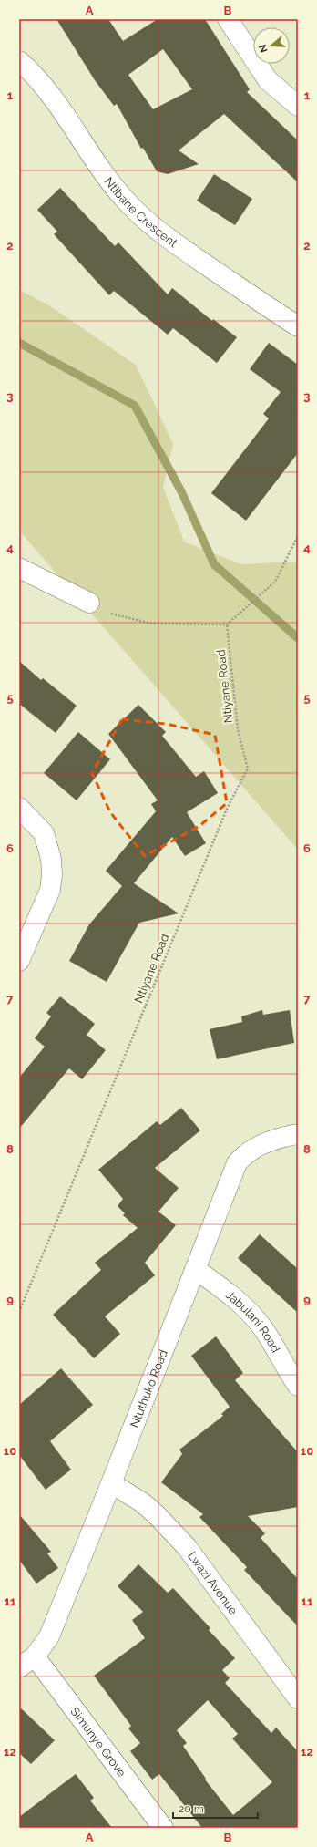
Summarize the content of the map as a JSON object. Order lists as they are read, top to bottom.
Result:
{
  "streets": {
    "street": [
      "Ntibane Crescent",
      "Jabulani Road",
      "Ntuthuko Road",
      "Lwazi Avenue",
      "Simunye Grove"
    ],
    "path": ["Ntiyane Road"]
  },
  "crossings": [
    ["Jabulani Road", "Ntuthuko Road"],
    ["Ntuthuko Road", "Lwazi Avenue"],
    ["Ntuthuko Road", "Simunye Grove"]
  ],
  "scale_bar": "20 m",
  "north": "left",
  "grid": {
    "columns": ["A", "B"],
    "rows": [
      "1",
      "2",
      "3",
      "4",
      "5",
      "6",
      "7",
      "8",
      "9",
      "10",
      "11",
      "12"
    ]
  }
}
